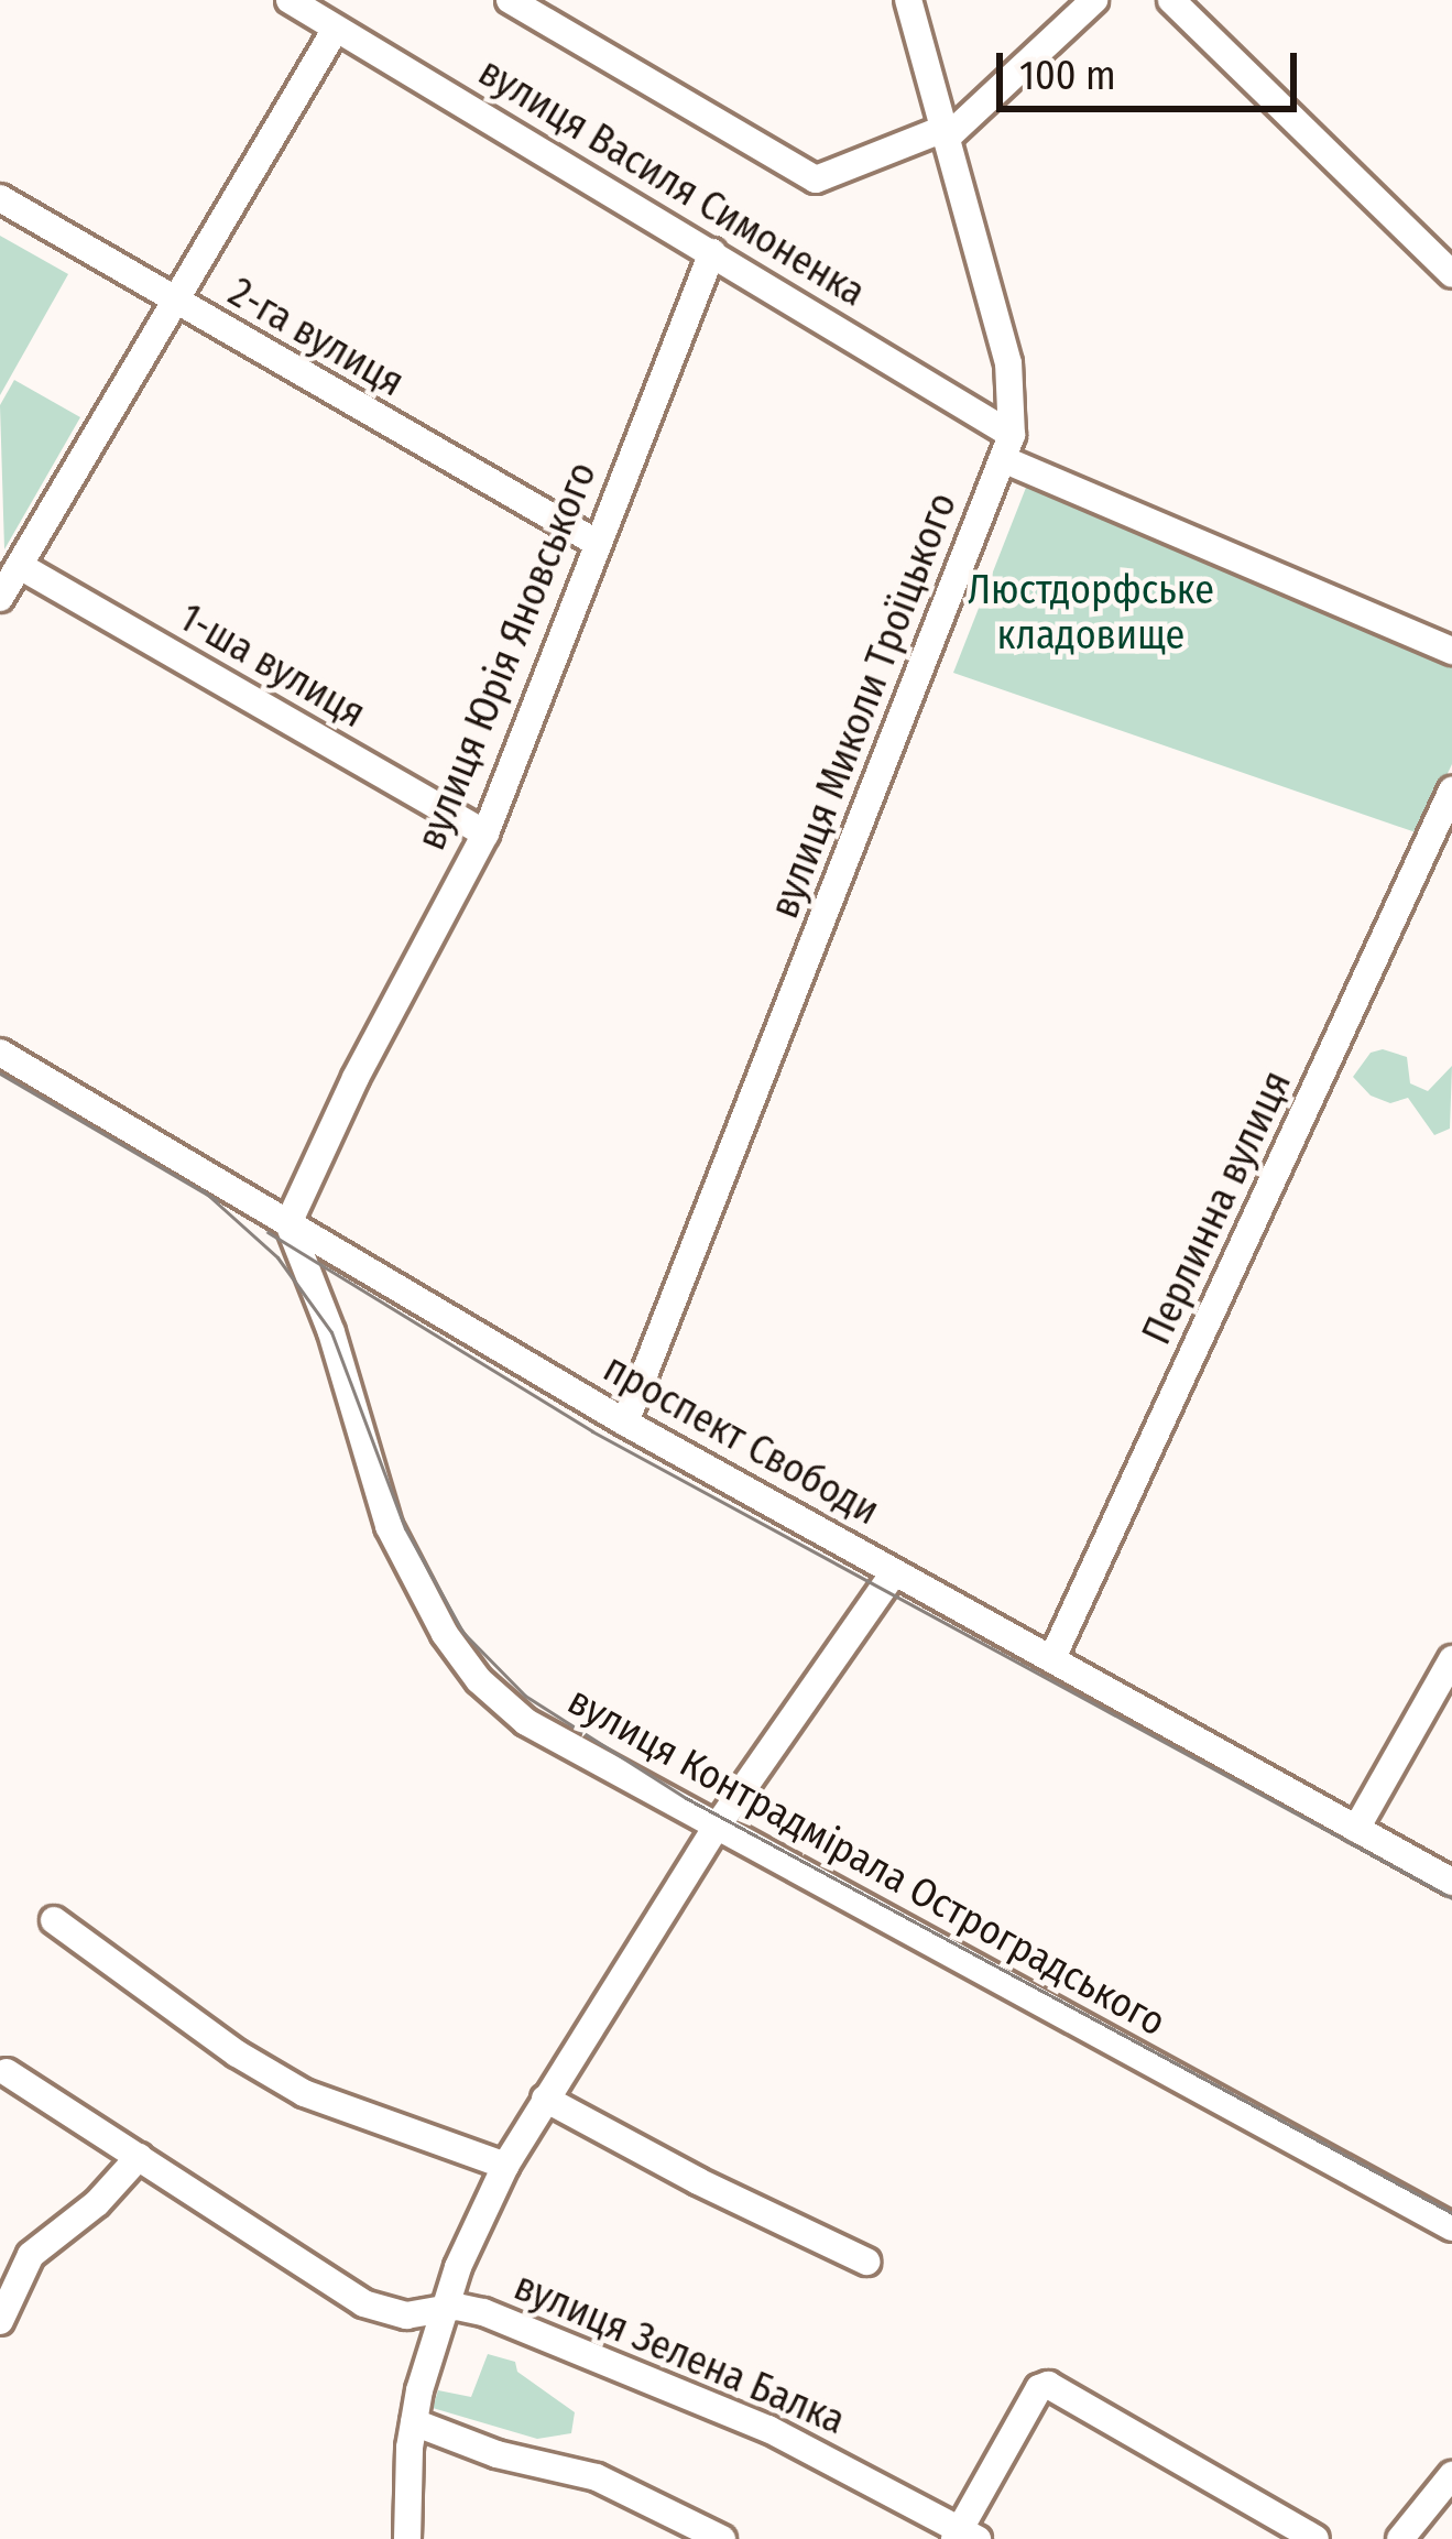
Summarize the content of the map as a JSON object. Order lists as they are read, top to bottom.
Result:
{
  "streets": {
    "street": [
      "вулиця Василя Симоненка",
      "2-га вулиця",
      "вулиця Юрія Яновського",
      "1-ша вулиця",
      "вулиця Миколи Троїцького",
      "Перлинна вулиця",
      "проспект Свободи",
      "вулиця Контрадмірала Остроградського",
      "вулиця Зелена Балка"
    ]
  },
  "crossings": [
    ["вулиця Василя Симоненка", "вулиця Юрія Яновського"],
    ["вулиця Василя Симоненка", "вулиця Миколи Троїцького"],
    ["2-га вулиця", "вулиця Юрія Яновського"],
    ["вулиця Юрія Яновського", "1-ша вулиця"],
    ["вулиця Юрія Яновського", "проспект Свободи"],
    ["вулиця Юрія Яновського", "вулиця Контрадмірала Остроградського"],
    ["вулиця Миколи Троїцького", "проспект Свободи"],
    ["Перлинна вулиця", "проспект Свободи"],
    ["проспект Свободи", "вулиця Контрадмірала Остроградського"]
  ],
  "parks": ["Люстдорфське кладовище"],
  "scale_bar": "100 m"
}
